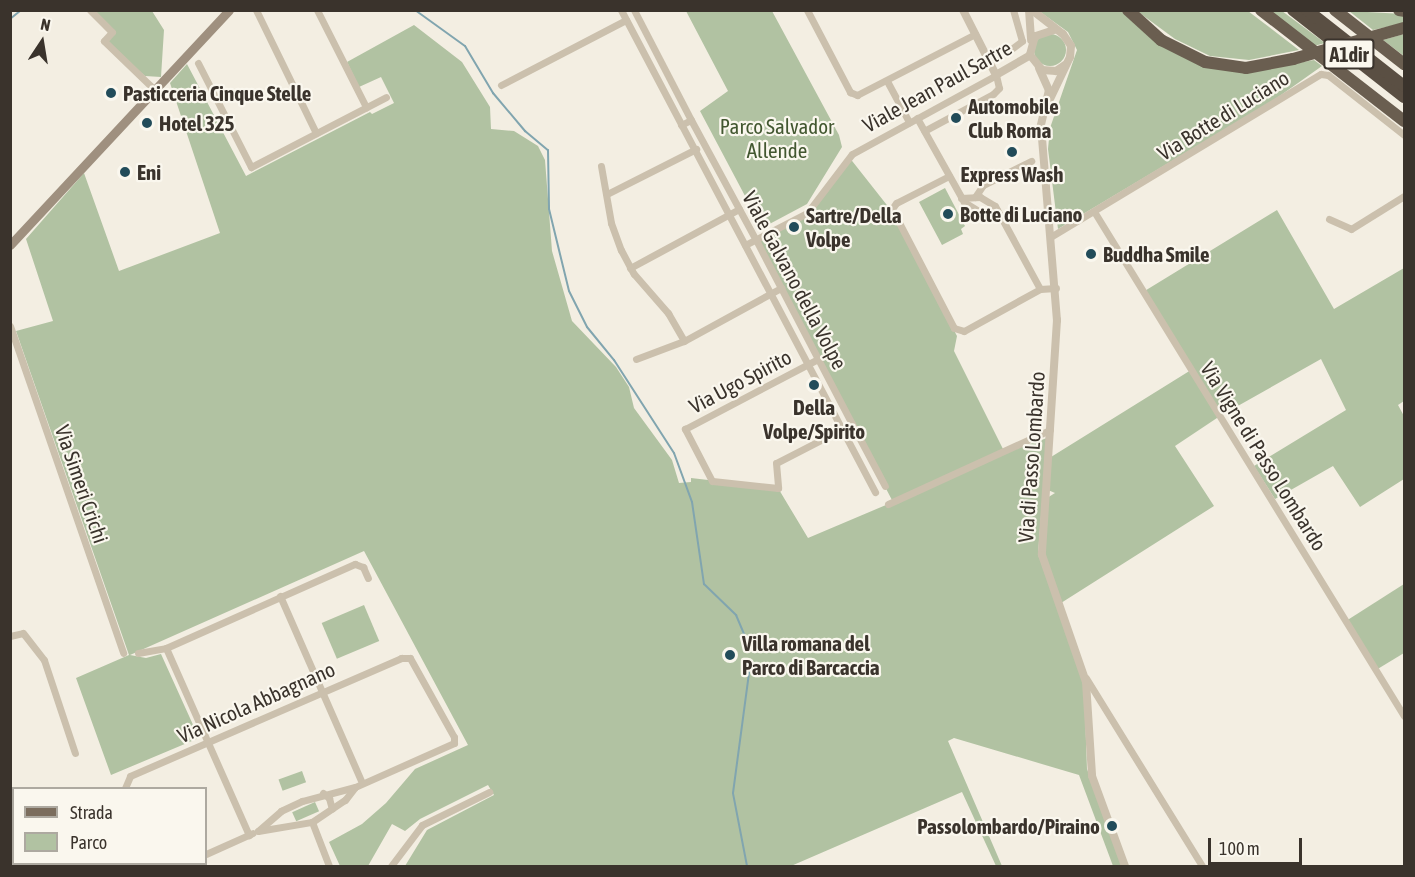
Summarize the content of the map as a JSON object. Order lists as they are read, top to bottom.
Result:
{
  "streets": {
    "highway": ["A1dir"],
    "street": [
      "Viale Jean Paul Sartre",
      "Via Botte di Luciano",
      "Viale Galvano della Volpe",
      "Via Ugo Spirito",
      "Via Vigne di Passo Lombardo",
      "Via di Passo Lombardo",
      "Via Simeri Crichi",
      "Via Nicola Abbagnano"
    ]
  },
  "crossings": [
    ["Viale Jean Paul Sartre", "Viale Galvano della Volpe"],
    ["Viale Jean Paul Sartre", "Via di Passo Lombardo"],
    ["Via Botte di Luciano", "Via Vigne di Passo Lombardo"],
    ["Via Botte di Luciano", "Via di Passo Lombardo"],
    ["Viale Galvano della Volpe", "Via Ugo Spirito"]
  ],
  "parks": ["Parco Salvador Allende"],
  "places": [
    "Pasticceria Cinque Stelle",
    "Automobile Club Roma",
    "Hotel 325",
    "Express Wash",
    "Eni",
    "Botte di Luciano",
    "Sartre/Della Volpe",
    "Buddha Smile",
    "Della Volpe/Spirito",
    "Villa romana del Parco di Barcaccia",
    "Passolombardo/Piraino"
  ],
  "legend": ["Strada", "Parco"],
  "scale_bar": "100 m",
  "north": "top"
}
